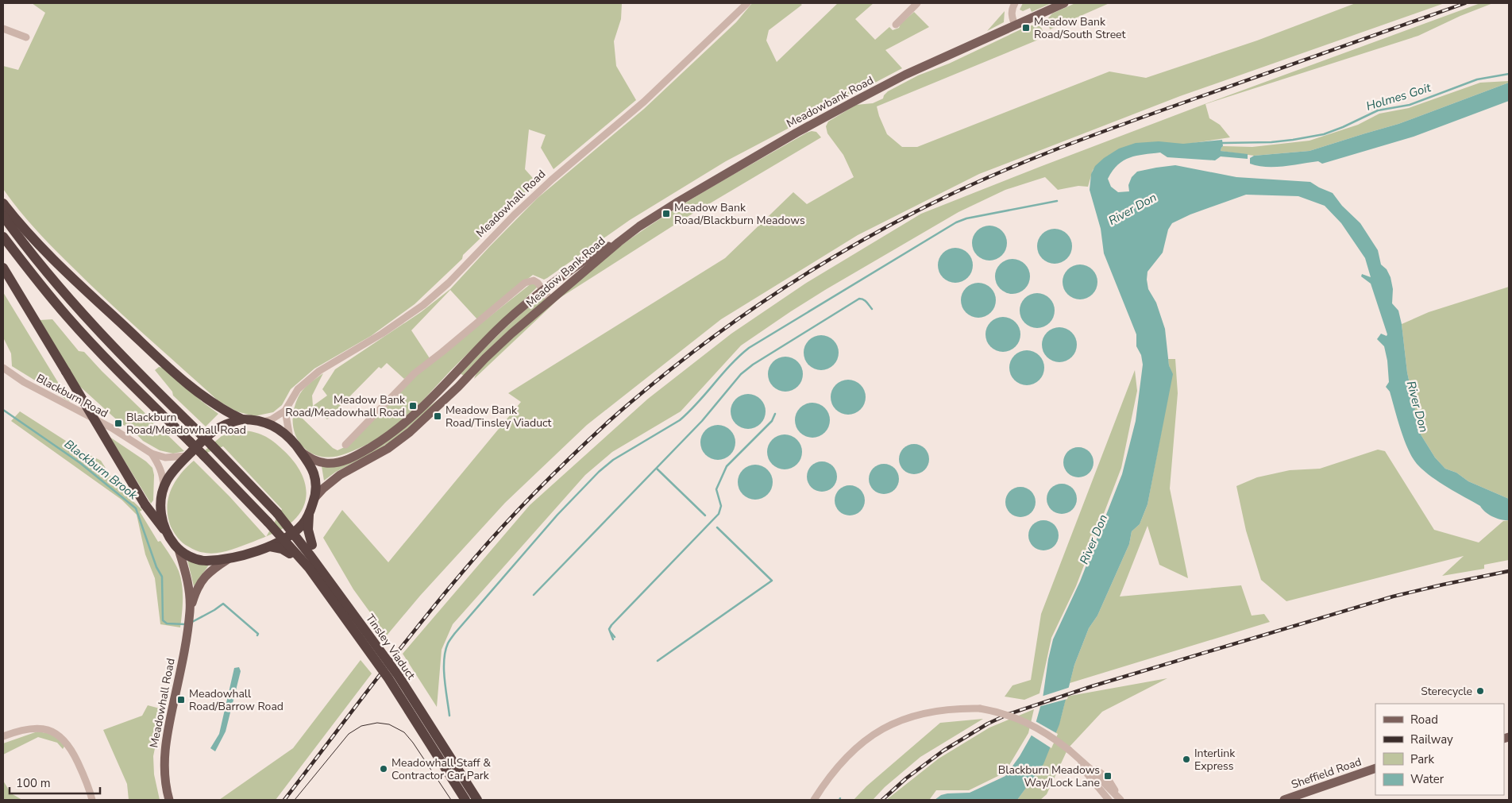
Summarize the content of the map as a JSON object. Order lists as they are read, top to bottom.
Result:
{
  "streets": {
    "highway": ["Tinsley Viaduct"],
    "main road": [
      "Meadowbank Road",
      "Meadowhall Road",
      "Meadow Bank Road",
      "Sheffield Road"
    ],
    "street": ["Blackburn Road"]
  },
  "crossings": [
    ["Meadowbank Road", "Meadow Bank Road"]
  ],
  "water": ["Holmes Goit", "River Don", "Blackburn Brook"],
  "places": {
    "transit": [
      "Meadow Bank Road/South Street",
      "Meadow Bank Road/Blackburn Meadows",
      "Meadow Bank Road/Meadowhall Road",
      "Meadow Bank Road/Tinsley Viaduct",
      "Blackburn Road/Meadowhall Road",
      "Meadowhall Road/Barrow Road",
      "Blackburn Meadows Way/Lock Lane"
    ],
    "other": ["Sterecycle", "Interlink Express", "Meadowhall Staff & Contractor Car Park"]
  },
  "legend": [
    "Road",
    "Railway",
    "Park",
    "Water"
  ],
  "scale_bar": "100 m"
}
